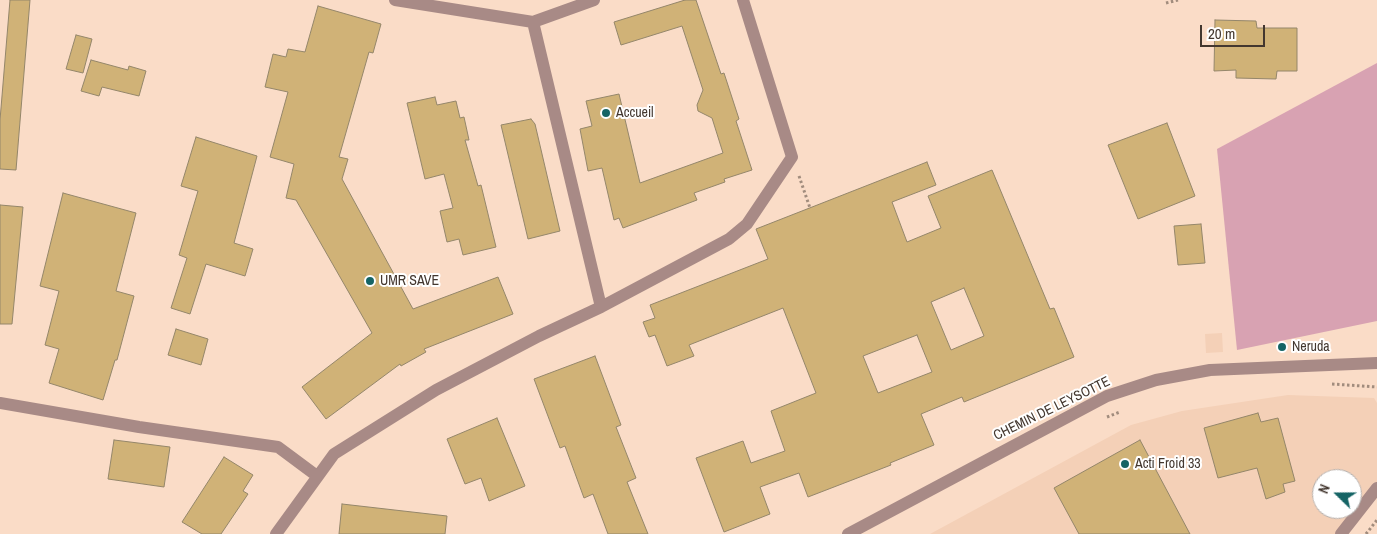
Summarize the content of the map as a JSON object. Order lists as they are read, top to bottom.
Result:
{
  "streets": {
    "street": ["CHEMIN DE LEYSOTTE"]
  },
  "places": [
    "Accueil",
    "UMR SAVE",
    "Neruda",
    "Acti Froid 33"
  ],
  "scale_bar": "20 m",
  "north": "left"
}
